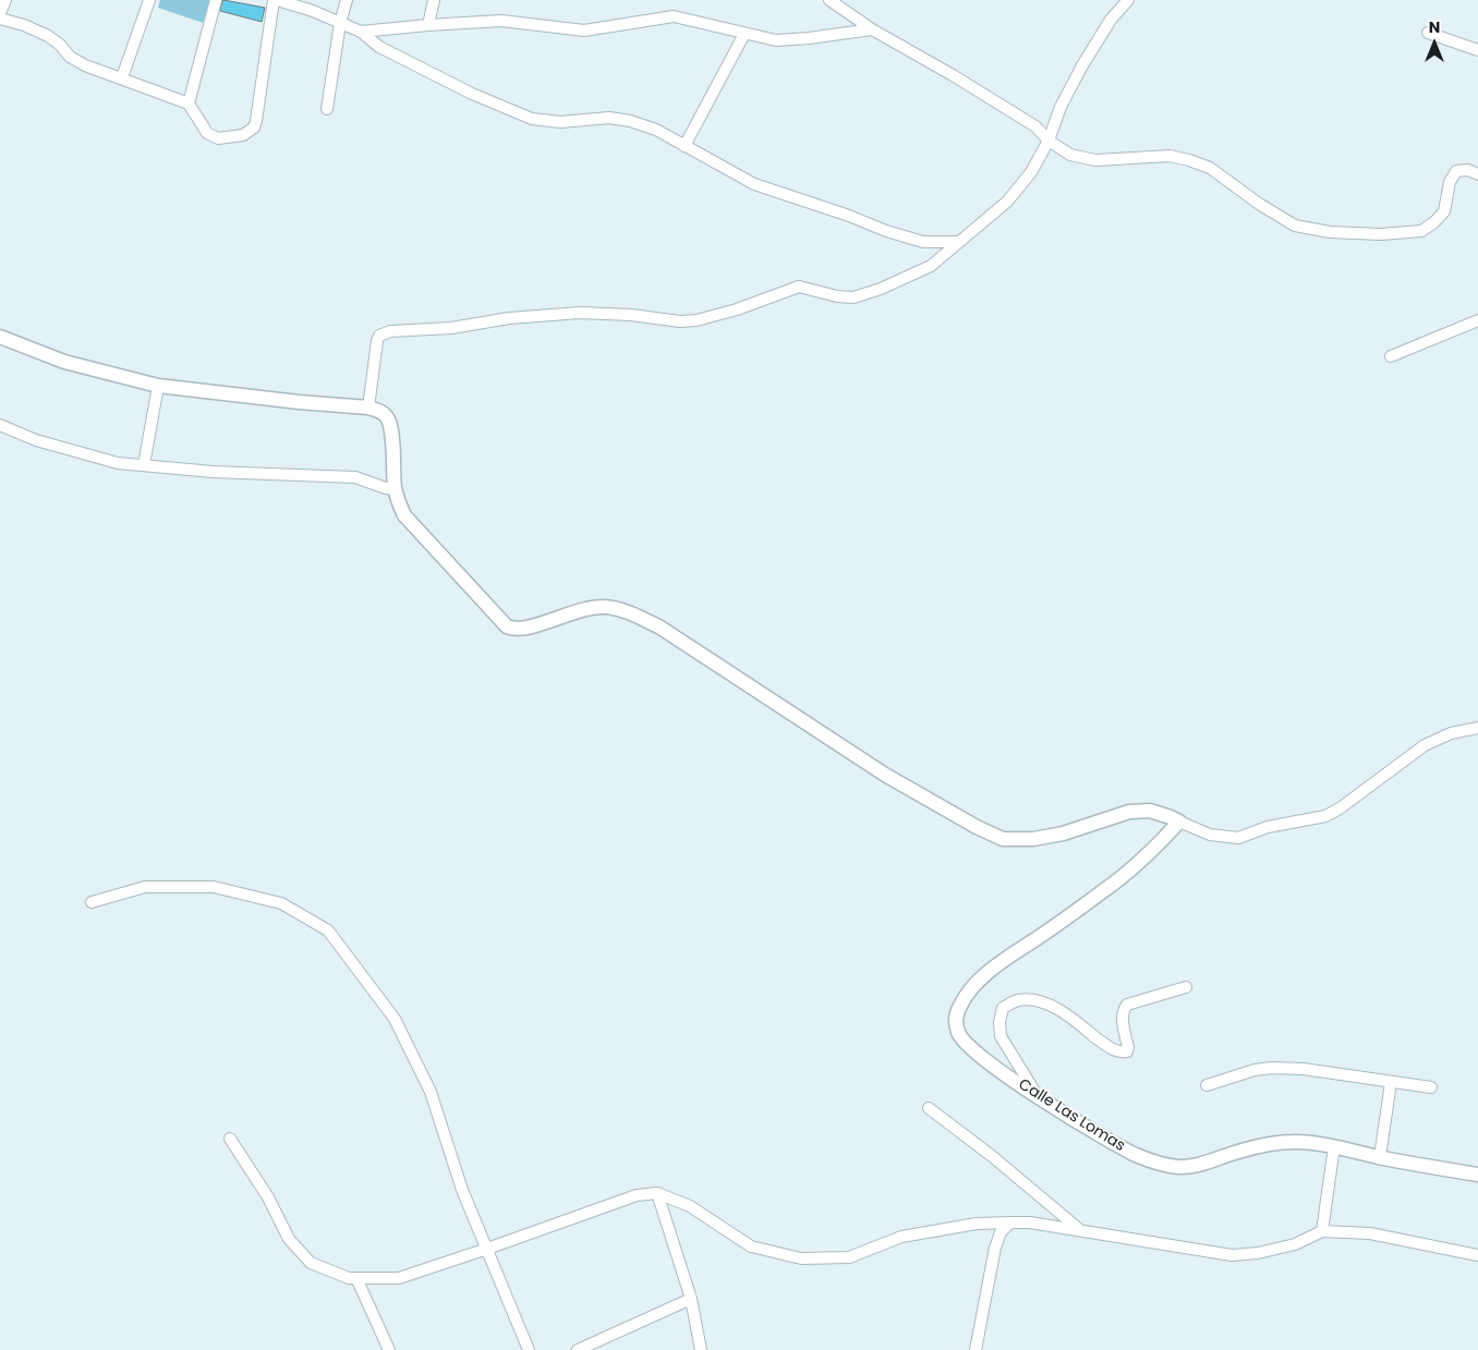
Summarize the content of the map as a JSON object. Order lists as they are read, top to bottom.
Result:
{
  "streets": {
    "street": ["Calle Las Lomas"]
  },
  "north": "top"
}
